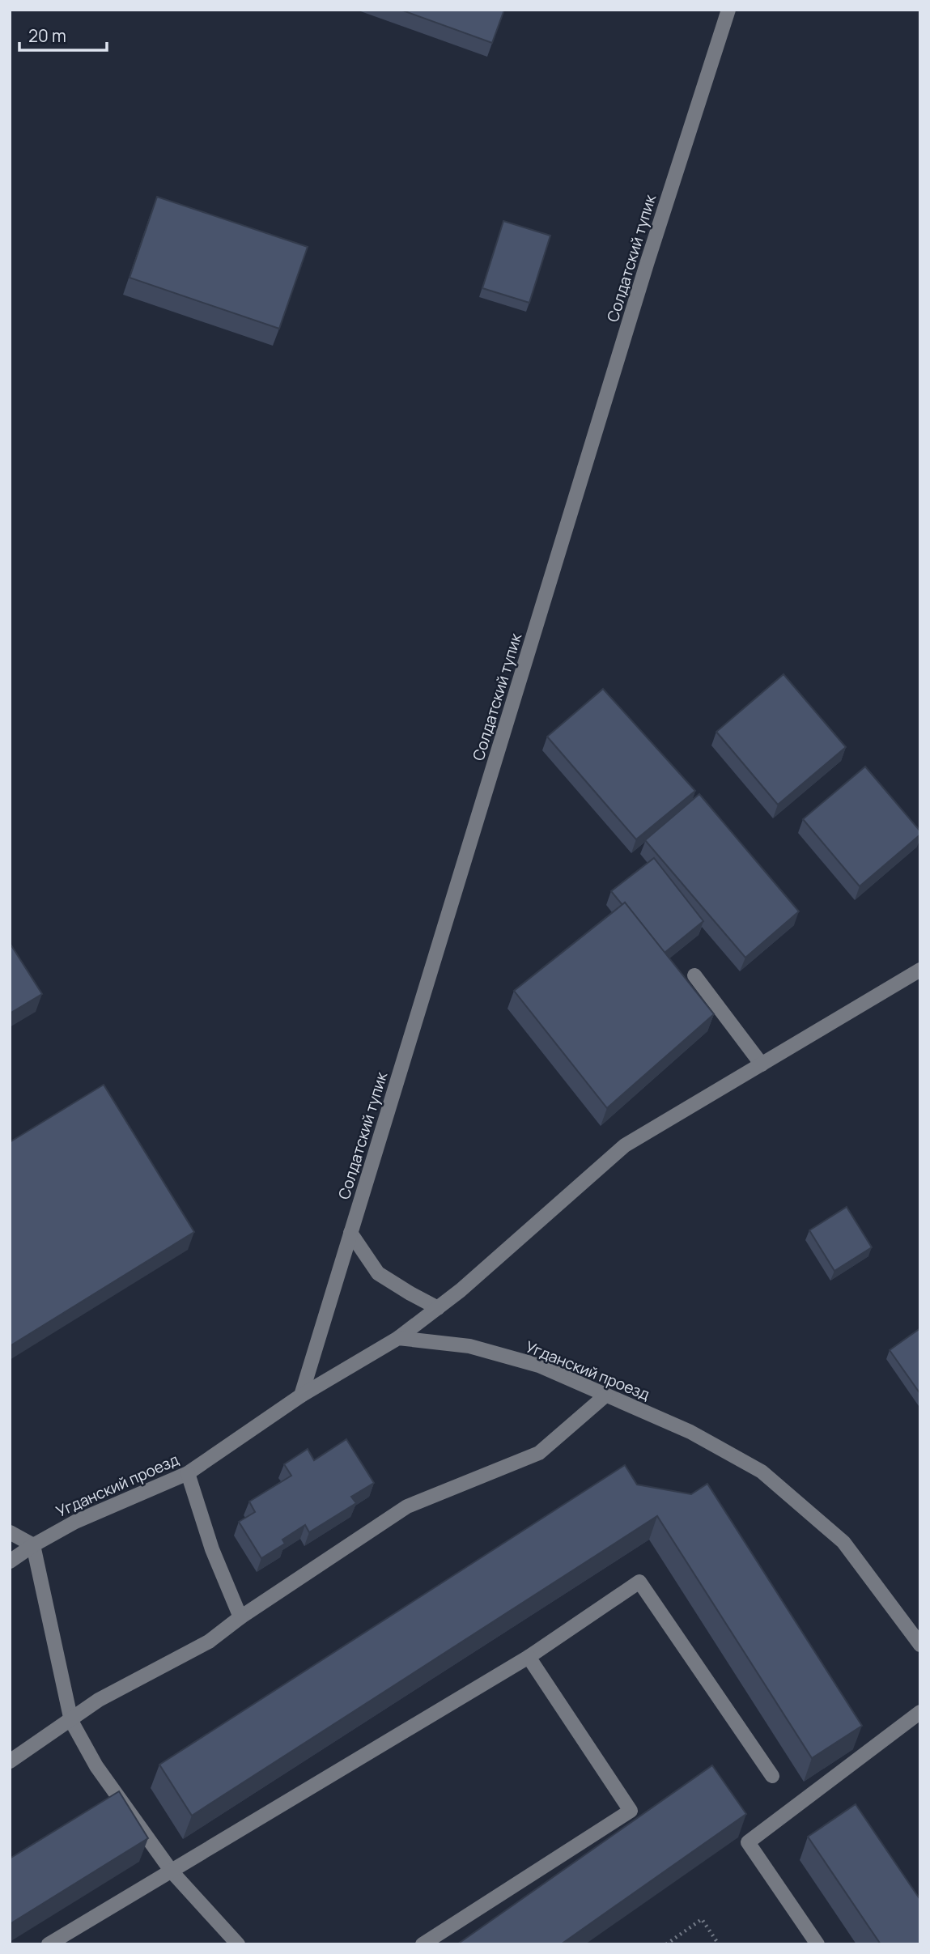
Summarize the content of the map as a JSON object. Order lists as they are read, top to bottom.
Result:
{
  "streets": {
    "street": ["Солдатский тупик", "Угданский проезд"]
  },
  "crossings": [
    ["Солдатский тупик", "Угданский проезд"]
  ],
  "scale_bar": "20 m"
}
